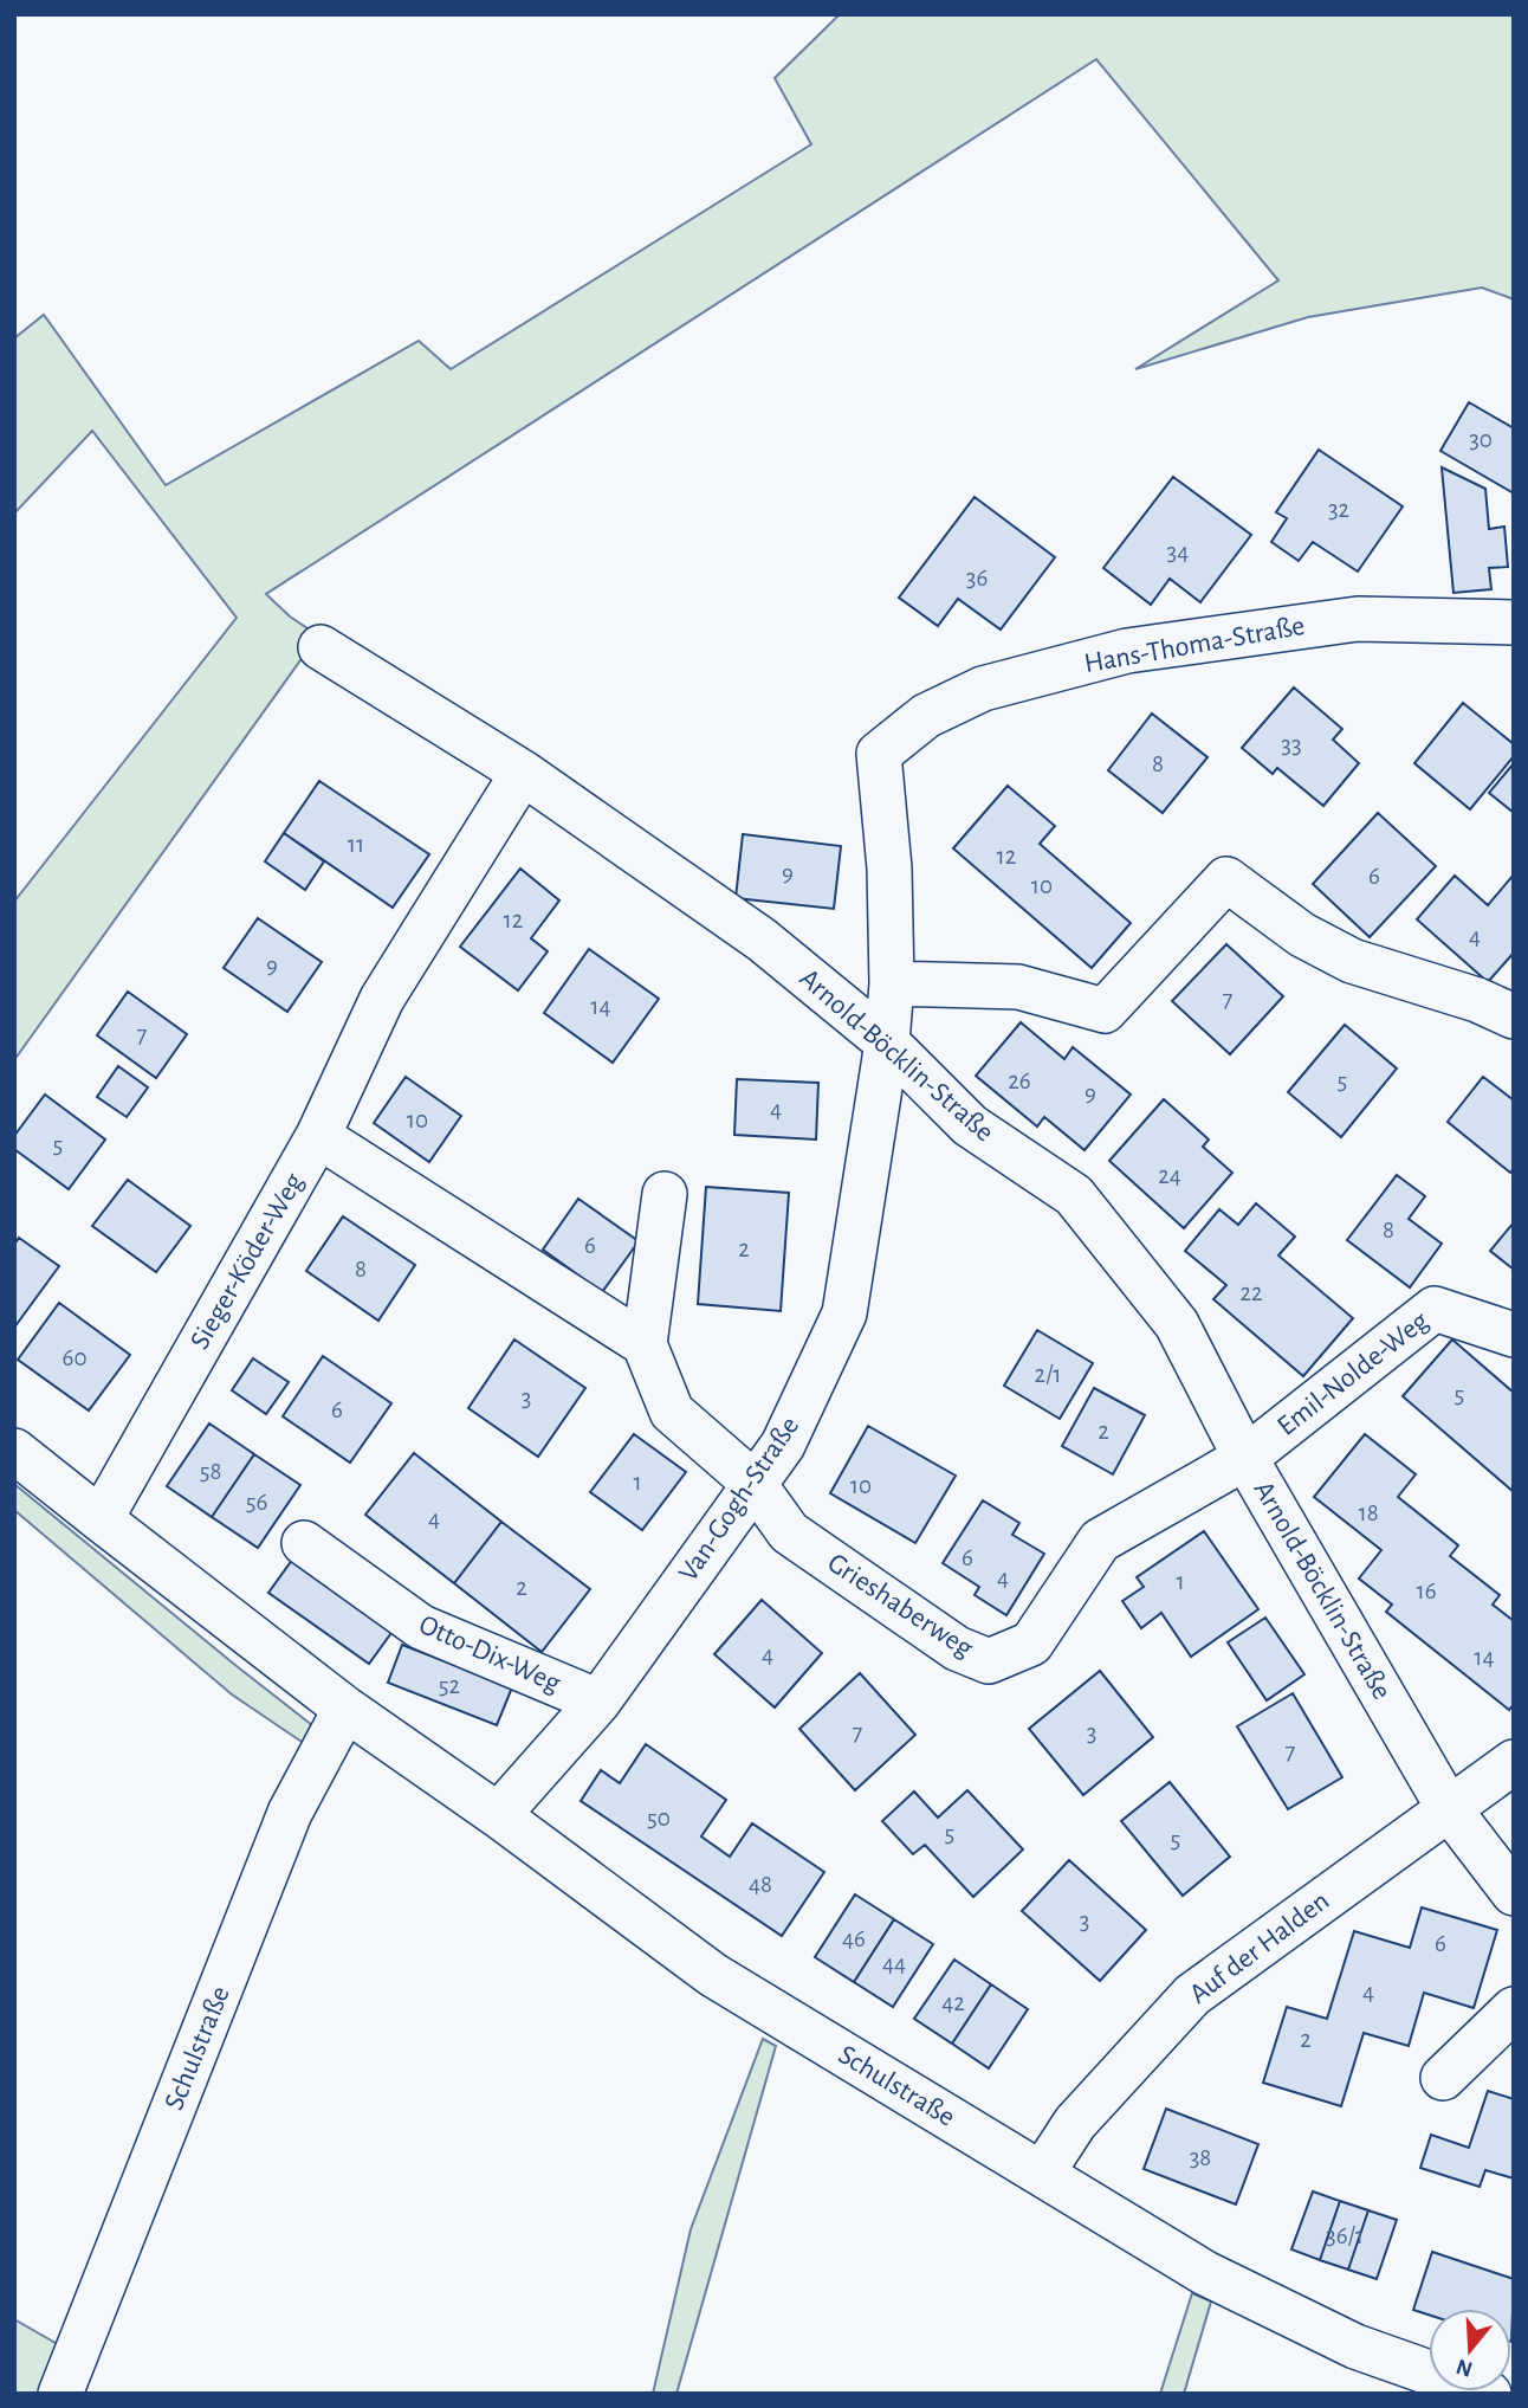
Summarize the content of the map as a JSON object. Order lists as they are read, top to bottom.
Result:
{
  "streets": {
    "street": [
      "Hans-Thoma-Straße",
      "Arnold-Böcklin-Straße",
      "Sieger-Köder-Weg",
      "Emil-Nolde-Weg",
      "Van-Gogh-Straße",
      "Grieshaberweg",
      "Otto-Dix-Weg",
      "Auf der Halden",
      "Schulstraße"
    ]
  },
  "crossings": [
    ["Hans-Thoma-Straße", "Van-Gogh-Straße"],
    ["Arnold-Böcklin-Straße", "Sieger-Köder-Weg"],
    ["Arnold-Böcklin-Straße", "Emil-Nolde-Weg"],
    ["Arnold-Böcklin-Straße", "Van-Gogh-Straße"],
    ["Arnold-Böcklin-Straße", "Grieshaberweg"],
    ["Arnold-Böcklin-Straße", "Auf der Halden"],
    ["Sieger-Köder-Weg", "Schulstraße"],
    ["Emil-Nolde-Weg", "Grieshaberweg"],
    ["Van-Gogh-Straße", "Grieshaberweg"],
    ["Van-Gogh-Straße", "Otto-Dix-Weg"],
    ["Van-Gogh-Straße", "Schulstraße"],
    ["Auf der Halden", "Schulstraße"]
  ],
  "house_numbers": [
    "30",
    "32",
    "34",
    "36",
    "33",
    "8",
    "11",
    "12",
    "9",
    "6",
    "10",
    "12",
    "4",
    "9",
    "7",
    "14",
    "7",
    "26",
    "5",
    "9",
    "4",
    "10",
    "5",
    "24",
    "8",
    "6",
    "2",
    "8",
    "22",
    "60",
    "2/1",
    "5",
    "3",
    "6",
    "2",
    "58",
    "1",
    "10",
    "56",
    "18",
    "4",
    "6",
    "4",
    "1",
    "2",
    "16",
    "4",
    "14",
    "52",
    "7",
    "3",
    "7",
    "50",
    "5",
    "5",
    "48",
    "3",
    "46",
    "6",
    "44",
    "4",
    "42",
    "2",
    "38",
    "36/1"
  ],
  "north": "bottom"
}
